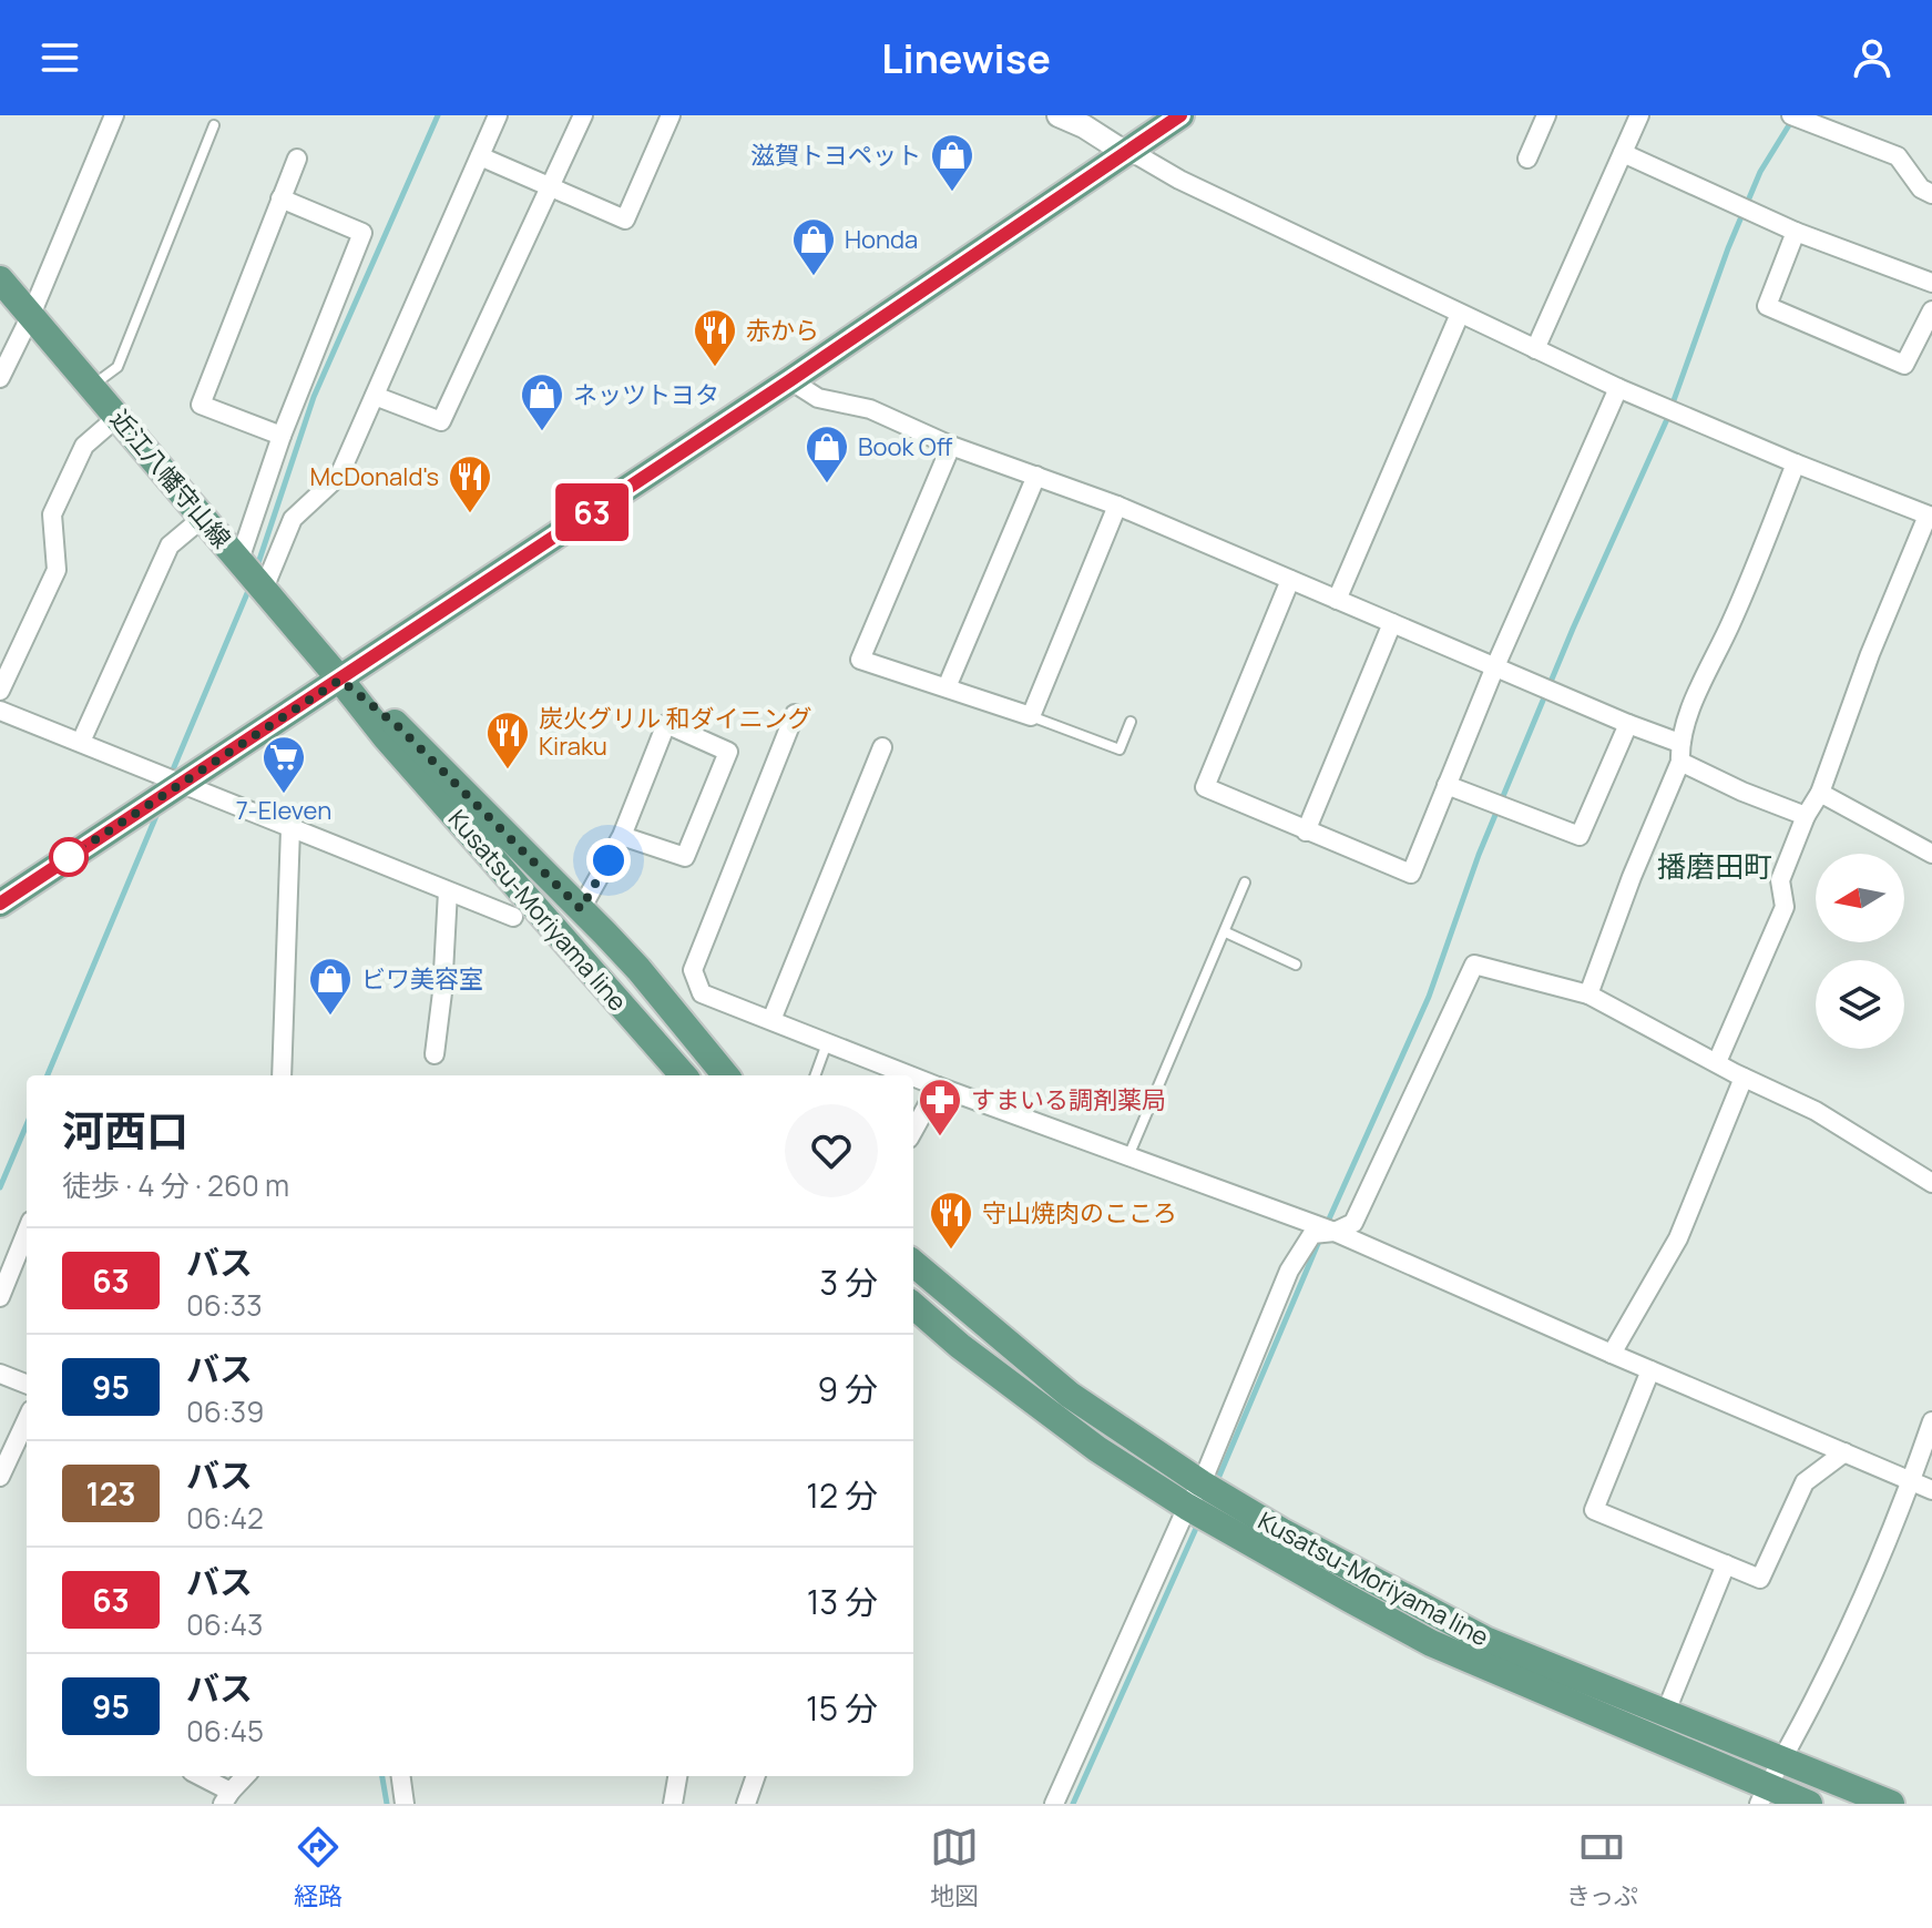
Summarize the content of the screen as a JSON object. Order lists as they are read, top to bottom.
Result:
{
  "streets": {
    "main road": ["近江八幡守山線", "Kusatsu-Moriyama line"]
  },
  "crossings": [
    ["近江八幡守山線", "Kusatsu-Moriyama line"]
  ],
  "districts": ["播磨田町"],
  "places": {
    "shop": [
      "滋賀トヨペット",
      "Honda",
      "ネッツトヨタ",
      "Book Off",
      "ビワ美容室"
    ],
    "restaurant": [
      "赤から",
      "McDonald's",
      "炭火グリル 和ダイニング Kiraku",
      "守山焼肉のこころ"
    ],
    "supermarket": ["7-Eleven"],
    "pharmacy": ["すまいる調剤薬局"]
  },
  "lines": ["bus line 63"],
  "north": "left",
  "page": {
    "header": "Linewise",
    "on_map": "63",
    "heading": ["河西口", "徒歩 · 4 分 · 260 m"],
    "list": [
      {
        "mark": "63",
        "name": "バス",
        "note": "06:33",
        "value": "3 分"
      },
      {
        "mark": "95",
        "name": "バス",
        "note": "06:39",
        "value": "9 分"
      },
      {
        "mark": "123",
        "name": "バス",
        "note": "06:42",
        "value": "12 分"
      },
      {
        "mark": "63",
        "name": "バス",
        "note": "06:43",
        "value": "13 分"
      },
      {
        "mark": "95",
        "name": "バス",
        "note": "06:45",
        "value": "15 分"
      }
    ],
    "tabs": ["経路", "地図", "きっぷ"]
  }
}
